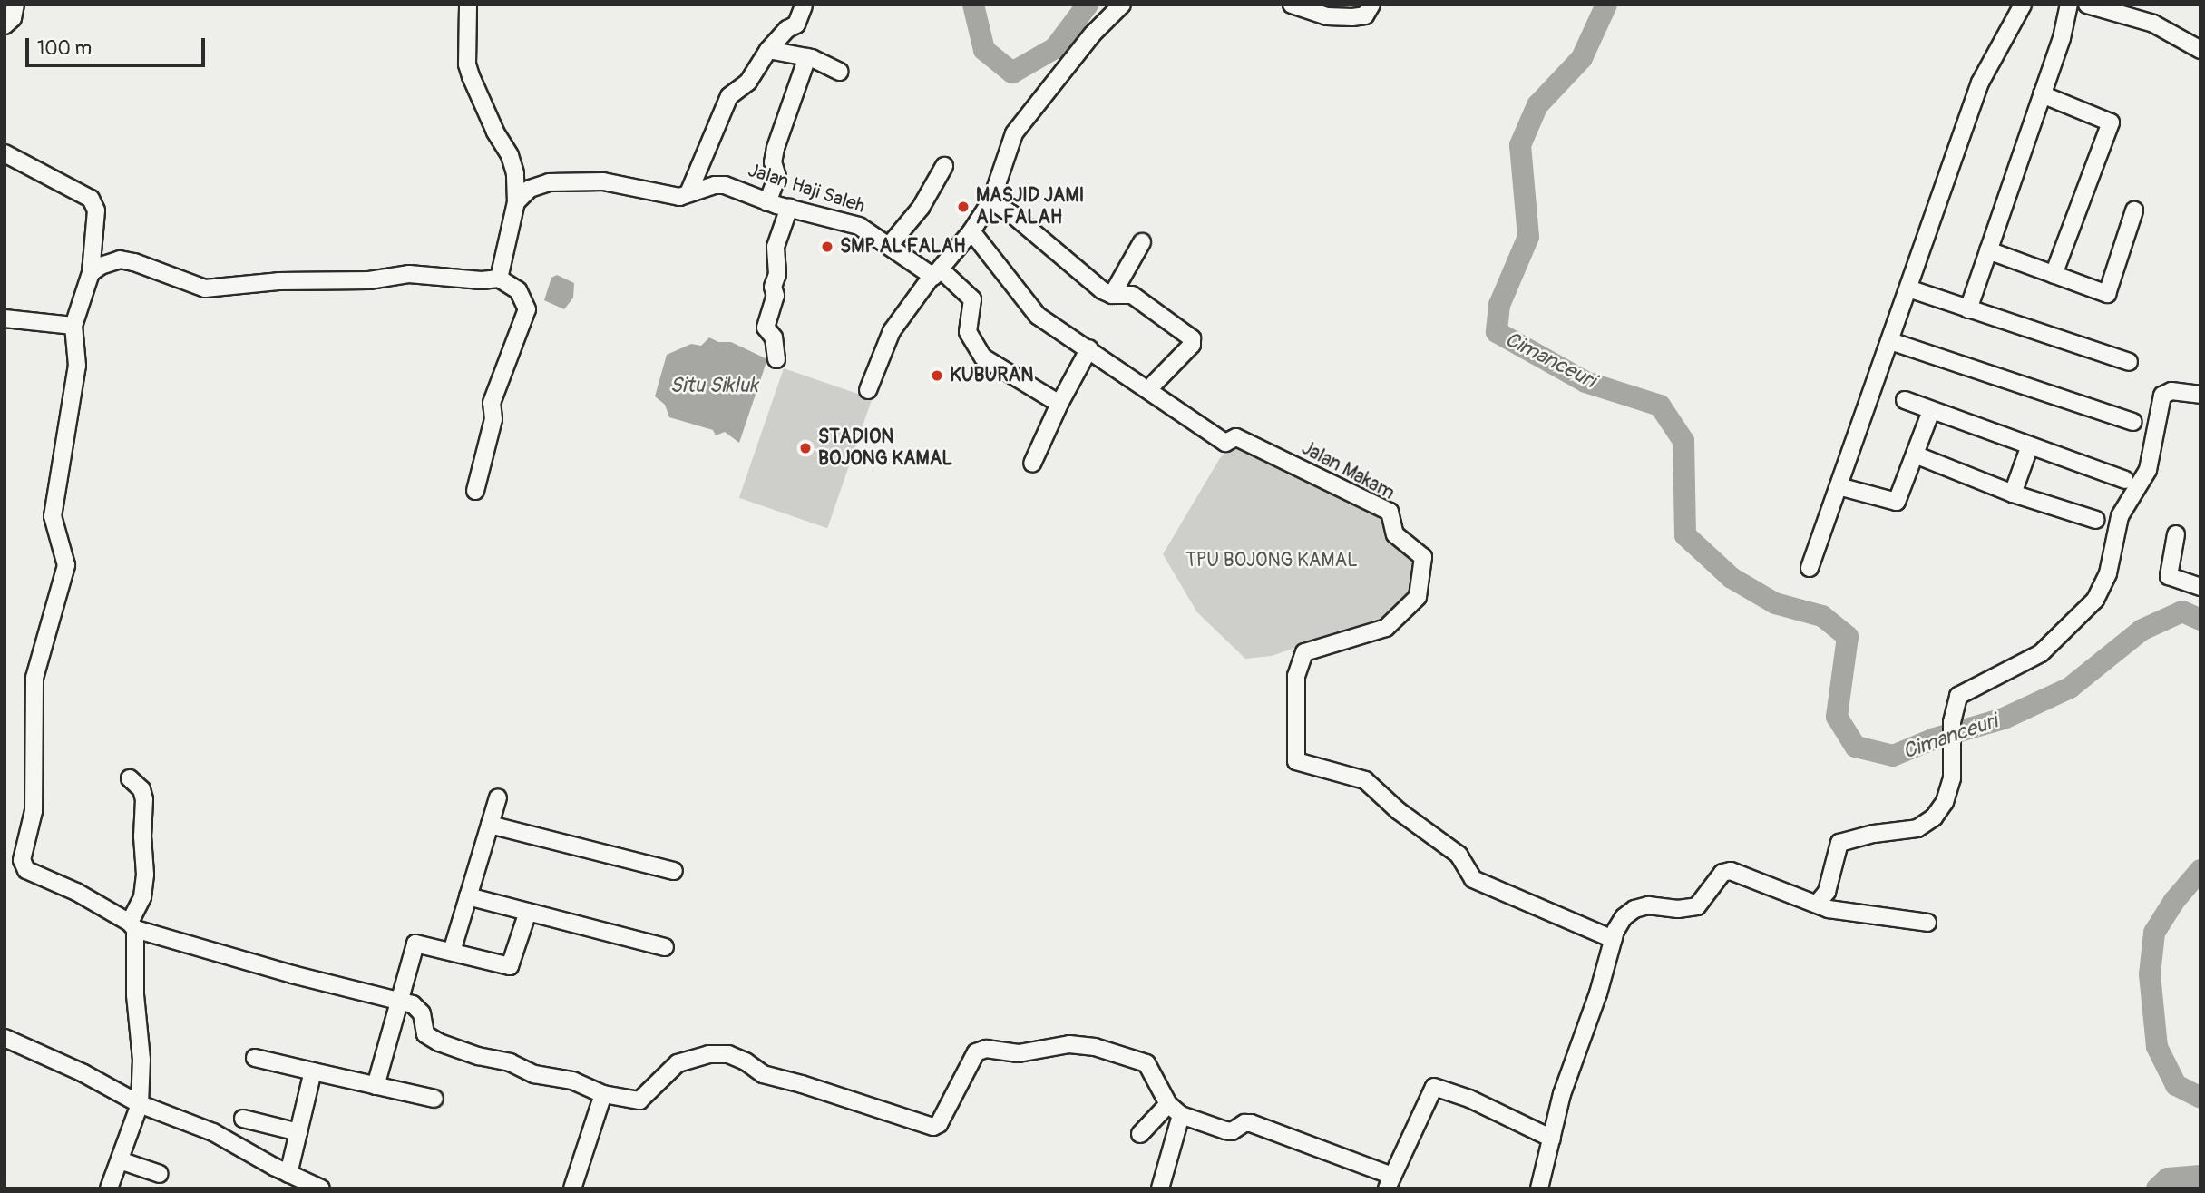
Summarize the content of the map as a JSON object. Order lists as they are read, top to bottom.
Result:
{
  "streets": {
    "street": ["Jalan Haji Saleh", "Jalan Makam"]
  },
  "water": ["Cimanceuri", "Situ Sikluk"],
  "parks": ["TPU BOJONG KAMAL"],
  "places": [
    "MASJID JAMI AL FALAH",
    "SMP AL FALAH",
    "KUBURAN",
    "STADION BOJONG KAMAL"
  ],
  "scale_bar": "100 m"
}
